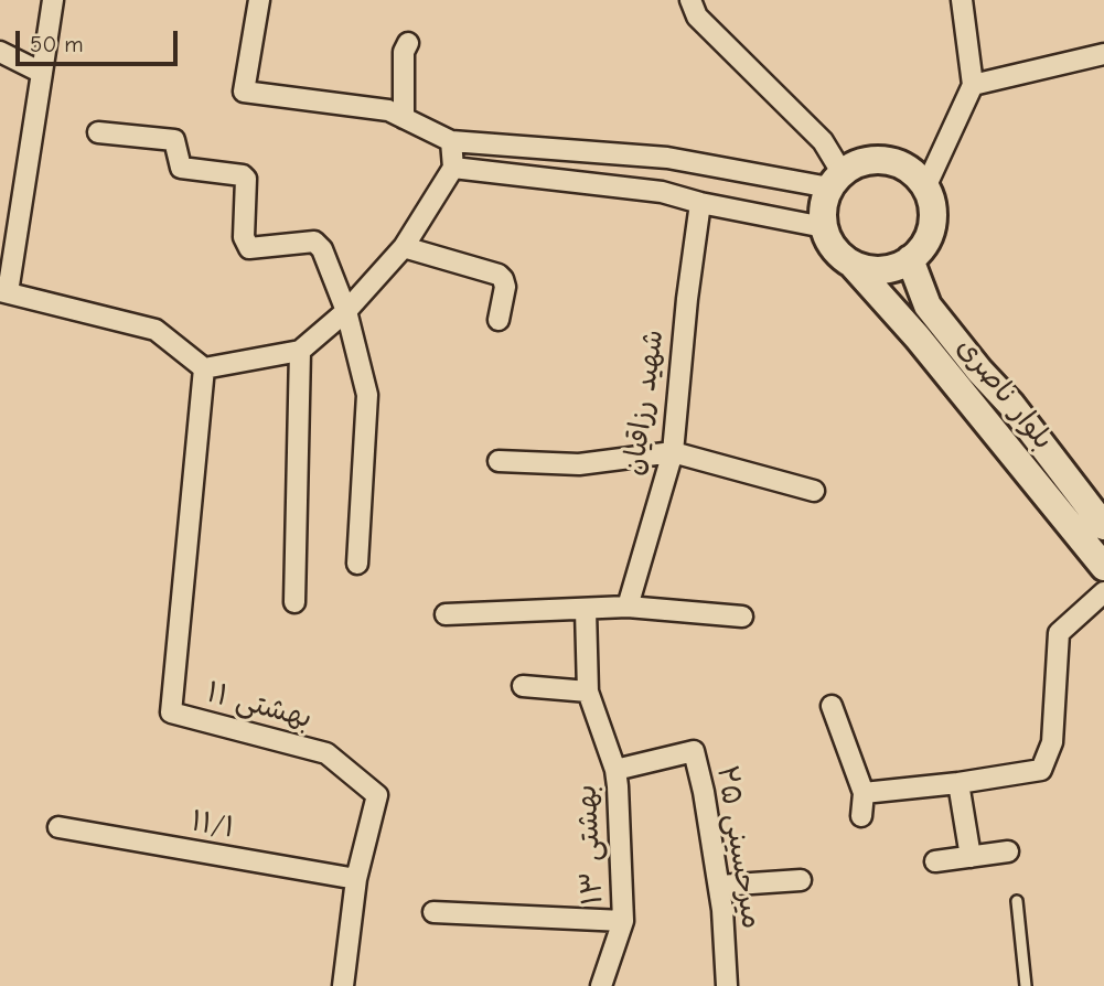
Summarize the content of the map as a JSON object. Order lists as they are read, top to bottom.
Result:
{
  "streets": {
    "main road": ["بلوار ناصری"],
    "street": [
      "شهید رزاقیان",
      "بهشتی ۱۱",
      "۱۱/۱",
      "بهشتی ۱۳",
      "میرحسینی ۲۵"
    ]
  },
  "crossings": [
    ["بهشتی ۱۱", "۱۱/۱"],
    ["بهشتی ۱۳", "میرحسینی ۲۵"]
  ],
  "scale_bar": "50 m"
}
